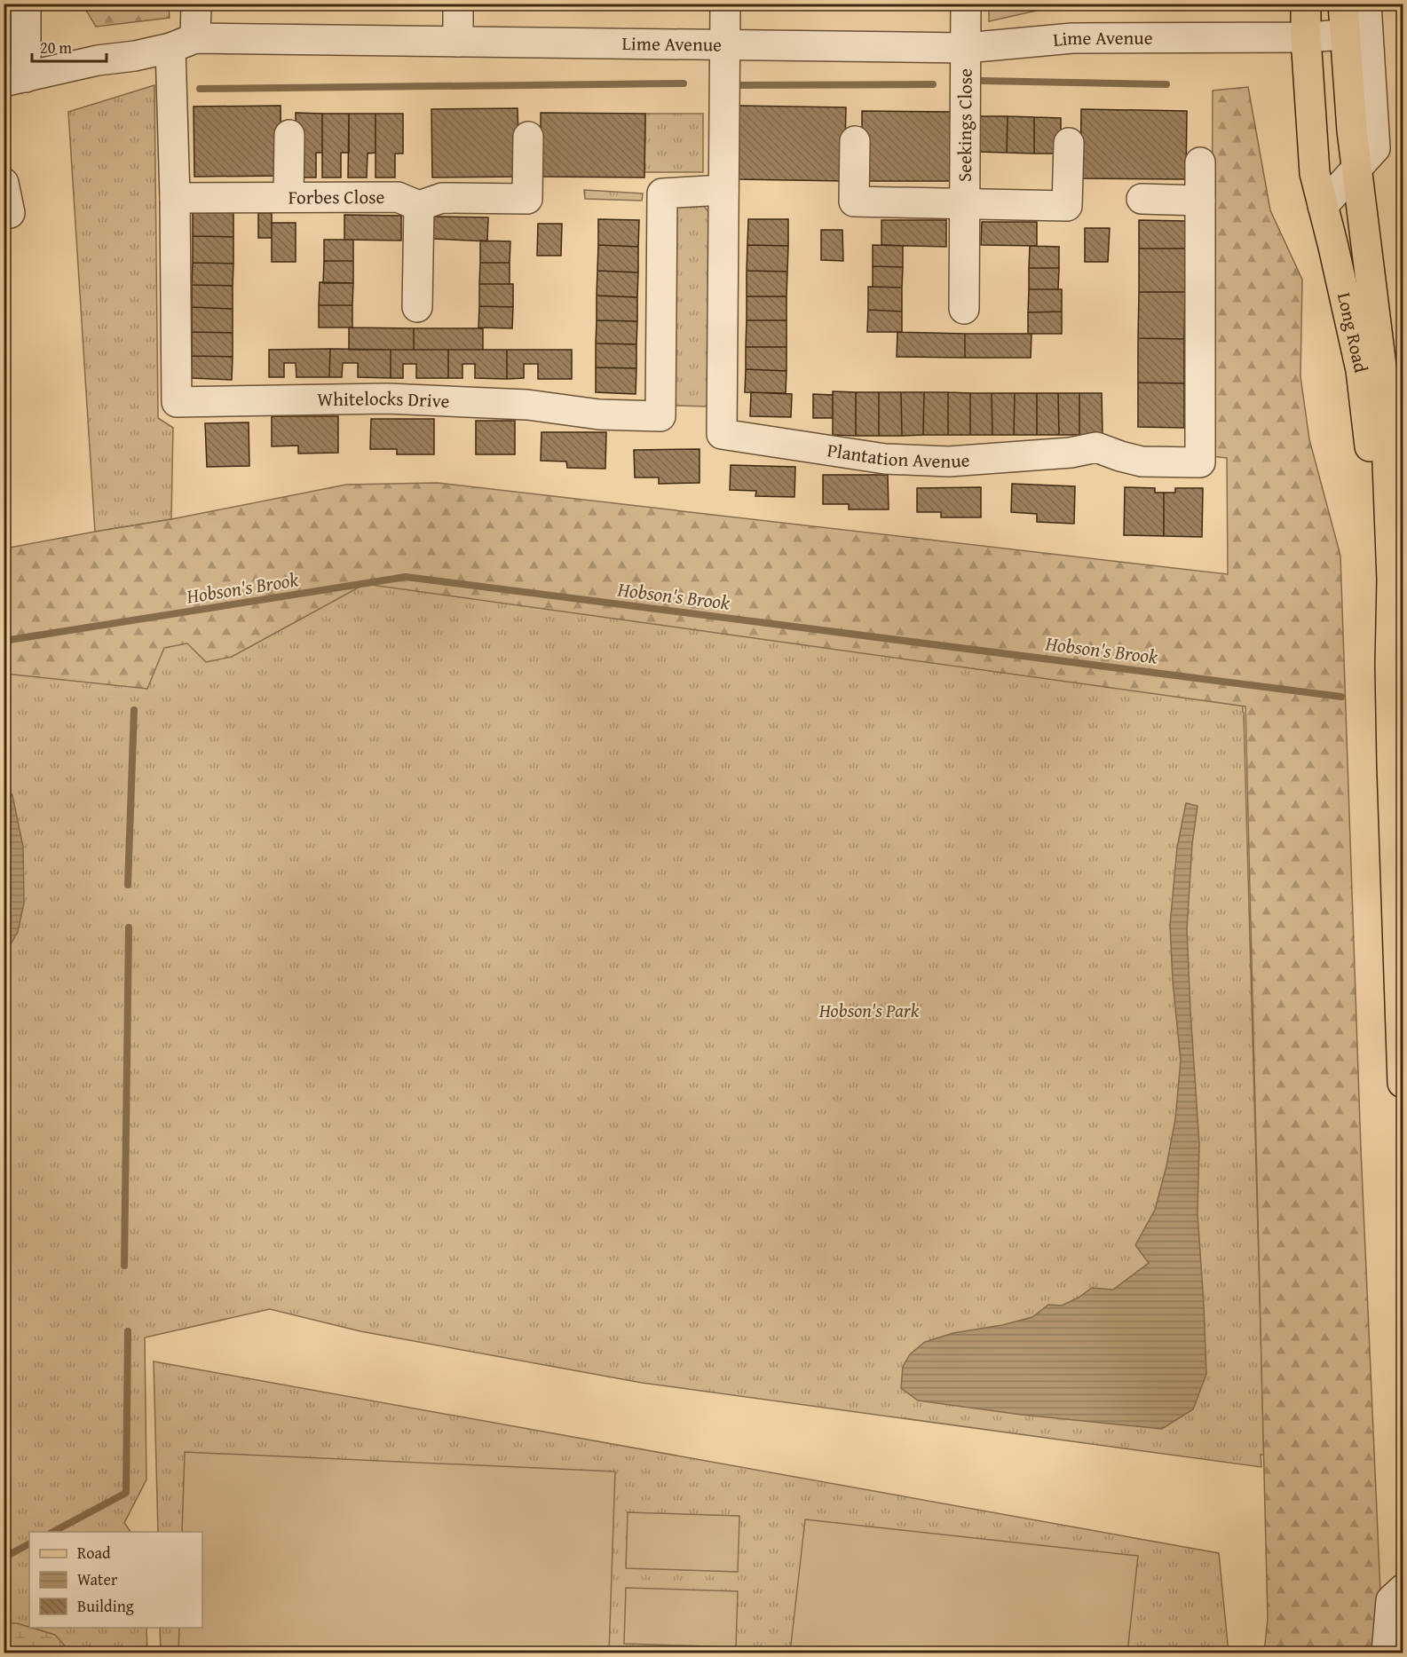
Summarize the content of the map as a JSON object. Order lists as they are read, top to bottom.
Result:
{
  "streets": {
    "main road": ["Long Road"],
    "street": [
      "Lime Avenue",
      "Seekings Close",
      "Forbes Close",
      "Whitelocks Drive",
      "Plantation Avenue"
    ]
  },
  "crossings": [
    ["Lime Avenue", "Seekings Close"],
    ["Lime Avenue", "Long Road"],
    ["Lime Avenue", "Whitelocks Drive"],
    ["Lime Avenue", "Plantation Avenue"],
    ["Forbes Close", "Whitelocks Drive"],
    ["Whitelocks Drive", "Plantation Avenue"]
  ],
  "water": ["Hobson's Brook"],
  "parks": ["Hobson's Park"],
  "legend": ["Road", "Water", "Building"],
  "scale_bar": "20 m"
}
